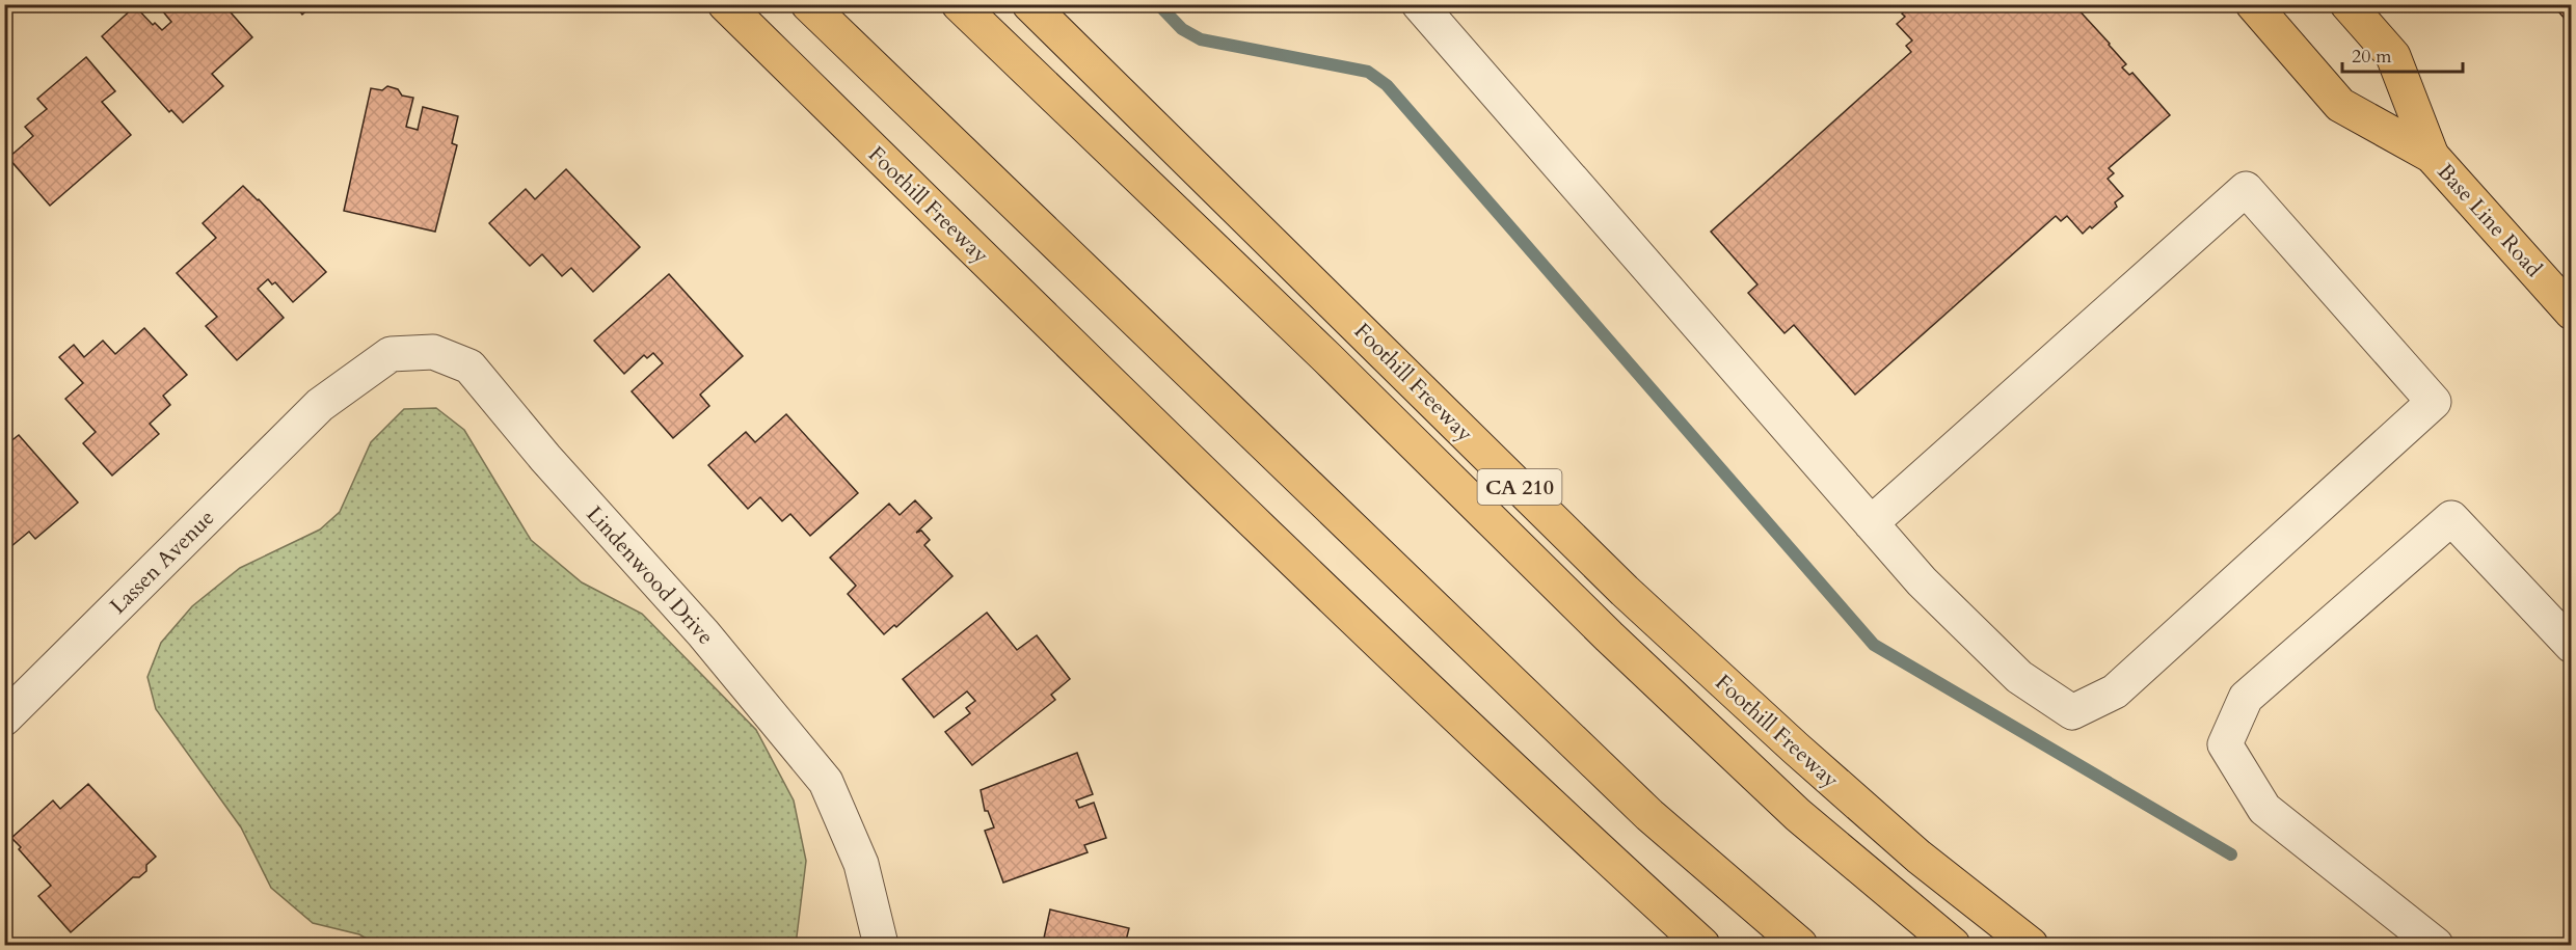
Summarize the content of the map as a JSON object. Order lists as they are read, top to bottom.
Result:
{
  "streets": {
    "main road": ["Foothill Freeway", "Base Line Road", "CA 210"],
    "street": ["Lassen Avenue", "Lindenwood Drive"]
  },
  "crossings": [
    ["Lassen Avenue", "Lindenwood Drive"]
  ],
  "scale_bar": "20 m"
}
